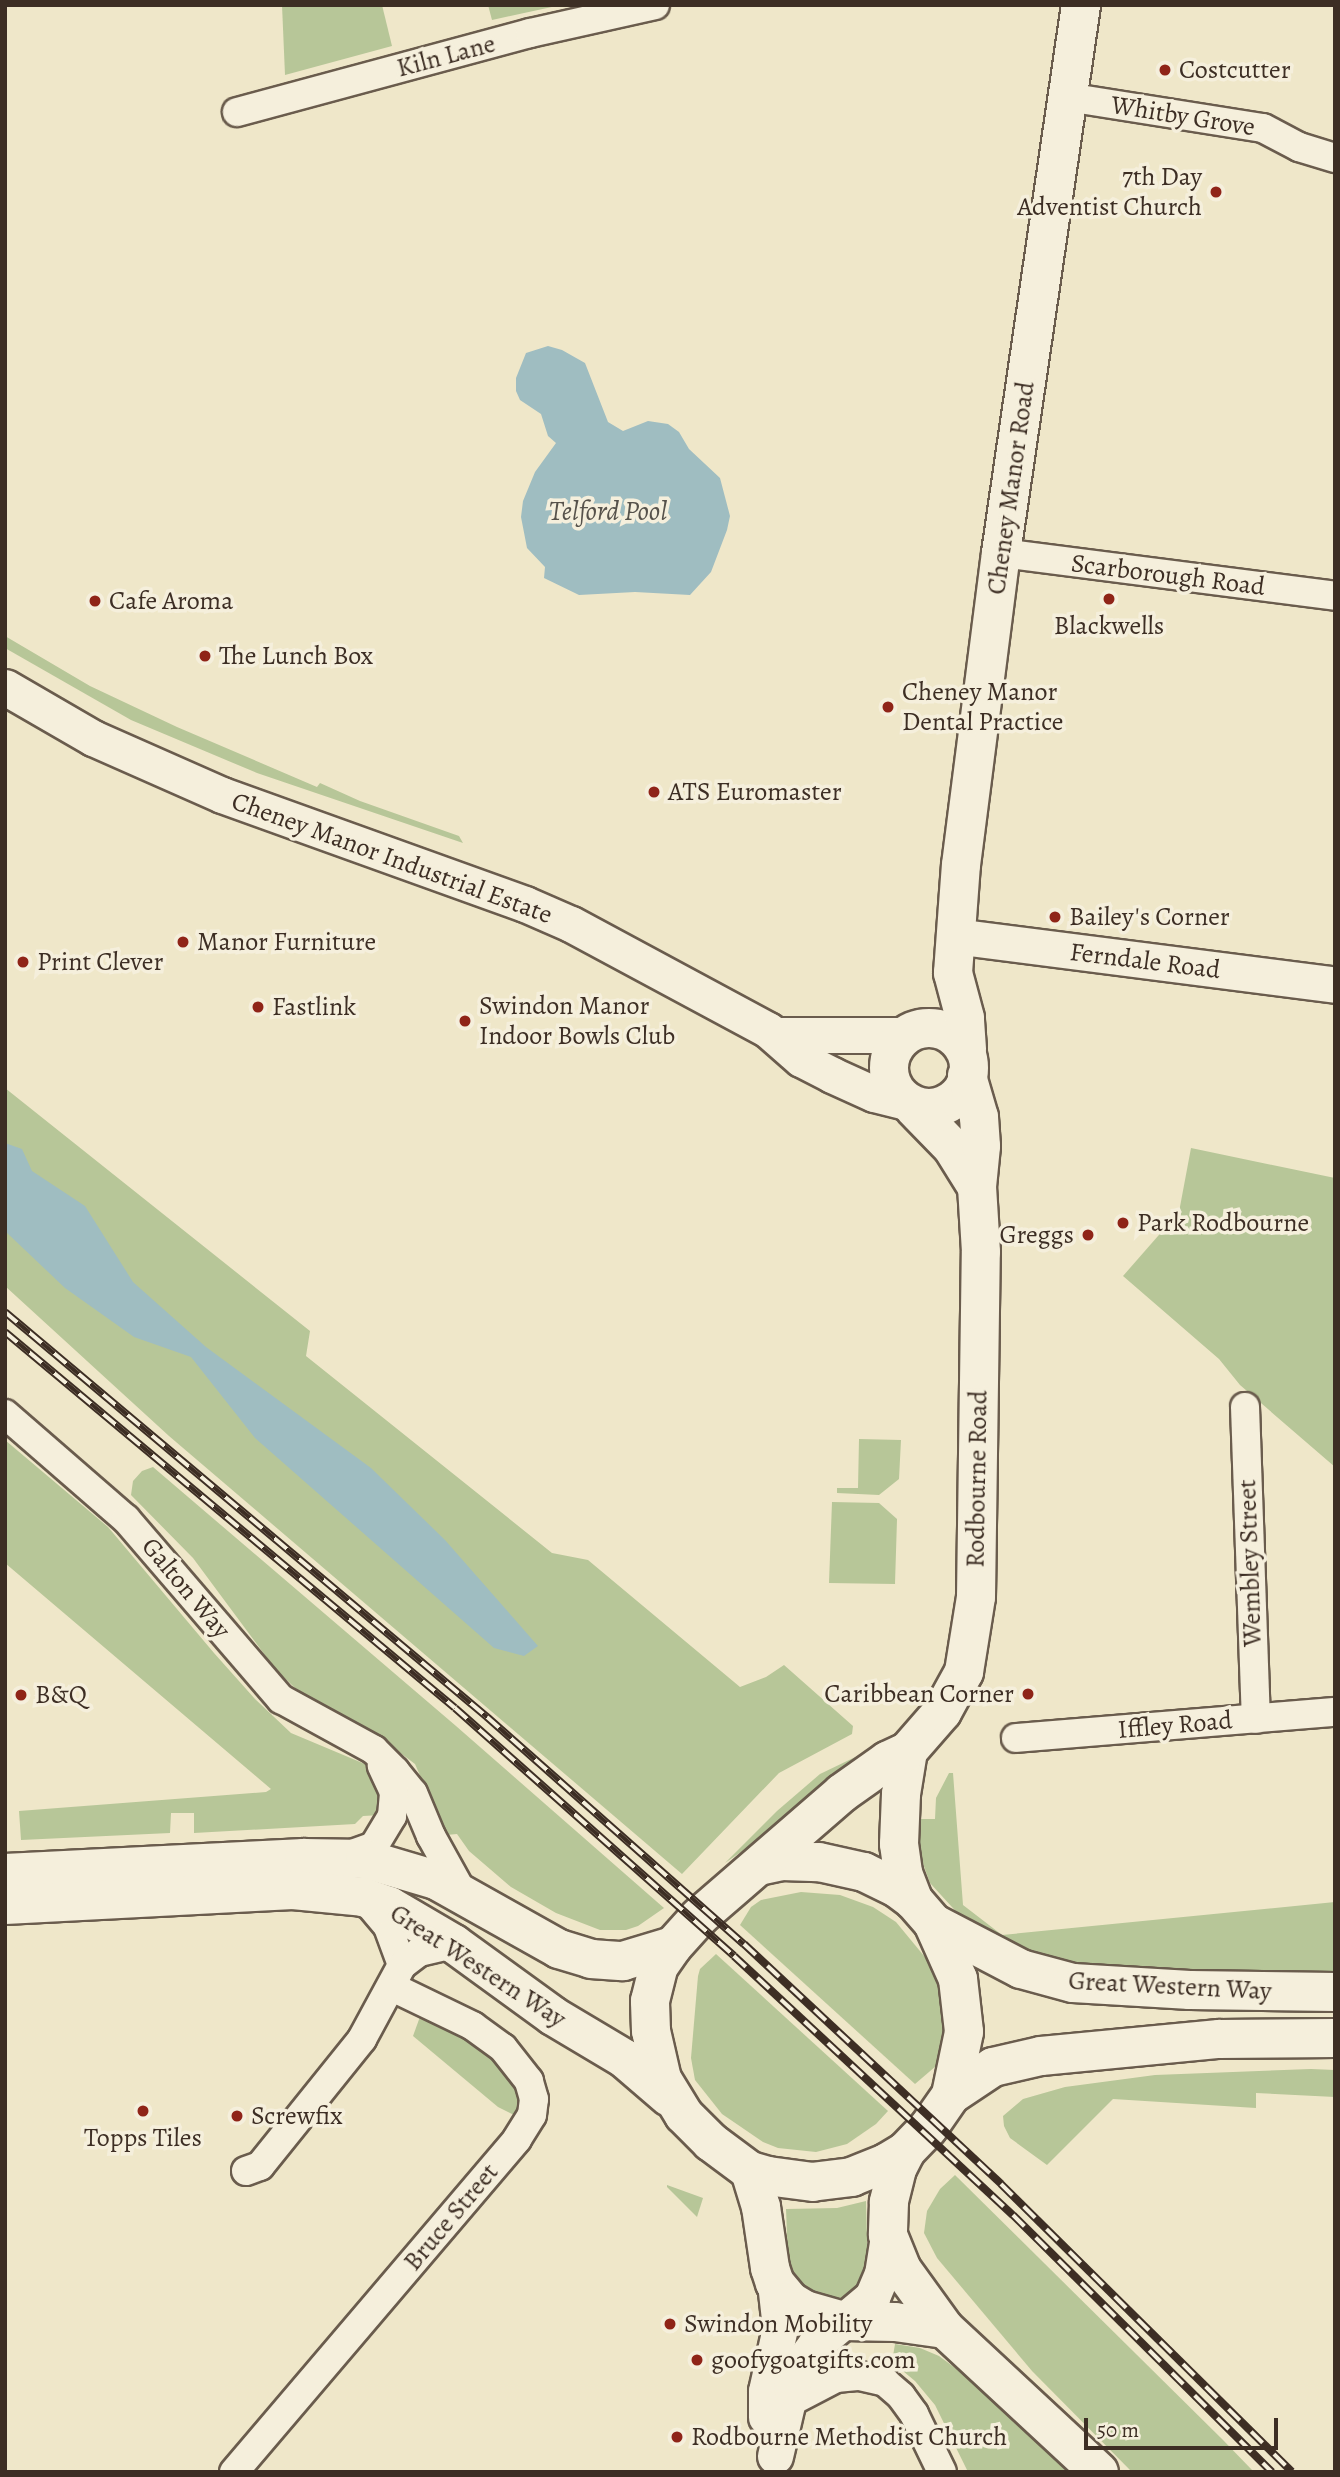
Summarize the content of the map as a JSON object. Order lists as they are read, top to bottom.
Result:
{
  "streets": {
    "main road": ["Cheney Manor Road", "Rodbourne Road", "Great Western Way"],
    "street": [
      "Kiln Lane",
      "Whitby Grove",
      "Scarborough Road",
      "Cheney Manor Industrial Estate",
      "Ferndale Road",
      "Wembley Street",
      "Galton Way",
      "Iffley Road",
      "Bruce Street"
    ]
  },
  "crossings": [
    ["Whitby Grove", "Cheney Manor Road"],
    ["Cheney Manor Road", "Scarborough Road"],
    ["Cheney Manor Road", "Cheney Manor Industrial Estate"],
    ["Cheney Manor Road", "Ferndale Road"],
    ["Cheney Manor Road", "Rodbourne Road"],
    ["Cheney Manor Industrial Estate", "Rodbourne Road"],
    ["Rodbourne Road", "Great Western Way"],
    ["Wembley Street", "Iffley Road"],
    ["Galton Way", "Great Western Way"]
  ],
  "water": ["Telford Pool"],
  "places": [
    "Costcutter",
    "7th Day Adventist Church",
    "Blackwells",
    "Cafe Aroma",
    "The Lunch Box",
    "Cheney Manor Dental Practice",
    "ATS Euromaster",
    "Bailey's Corner",
    "Manor Furniture",
    "Print Clever",
    "Fastlink",
    "Swindon Manor Indoor Bowls Club",
    "Park Rodbourne",
    "Greggs",
    "Caribbean Corner",
    "B&Q",
    "Topps Tiles",
    "Screwfix",
    "Swindon Mobility",
    "goofygoatgifts.com",
    "Rodbourne Methodist Church"
  ],
  "scale_bar": "50 m"
}
